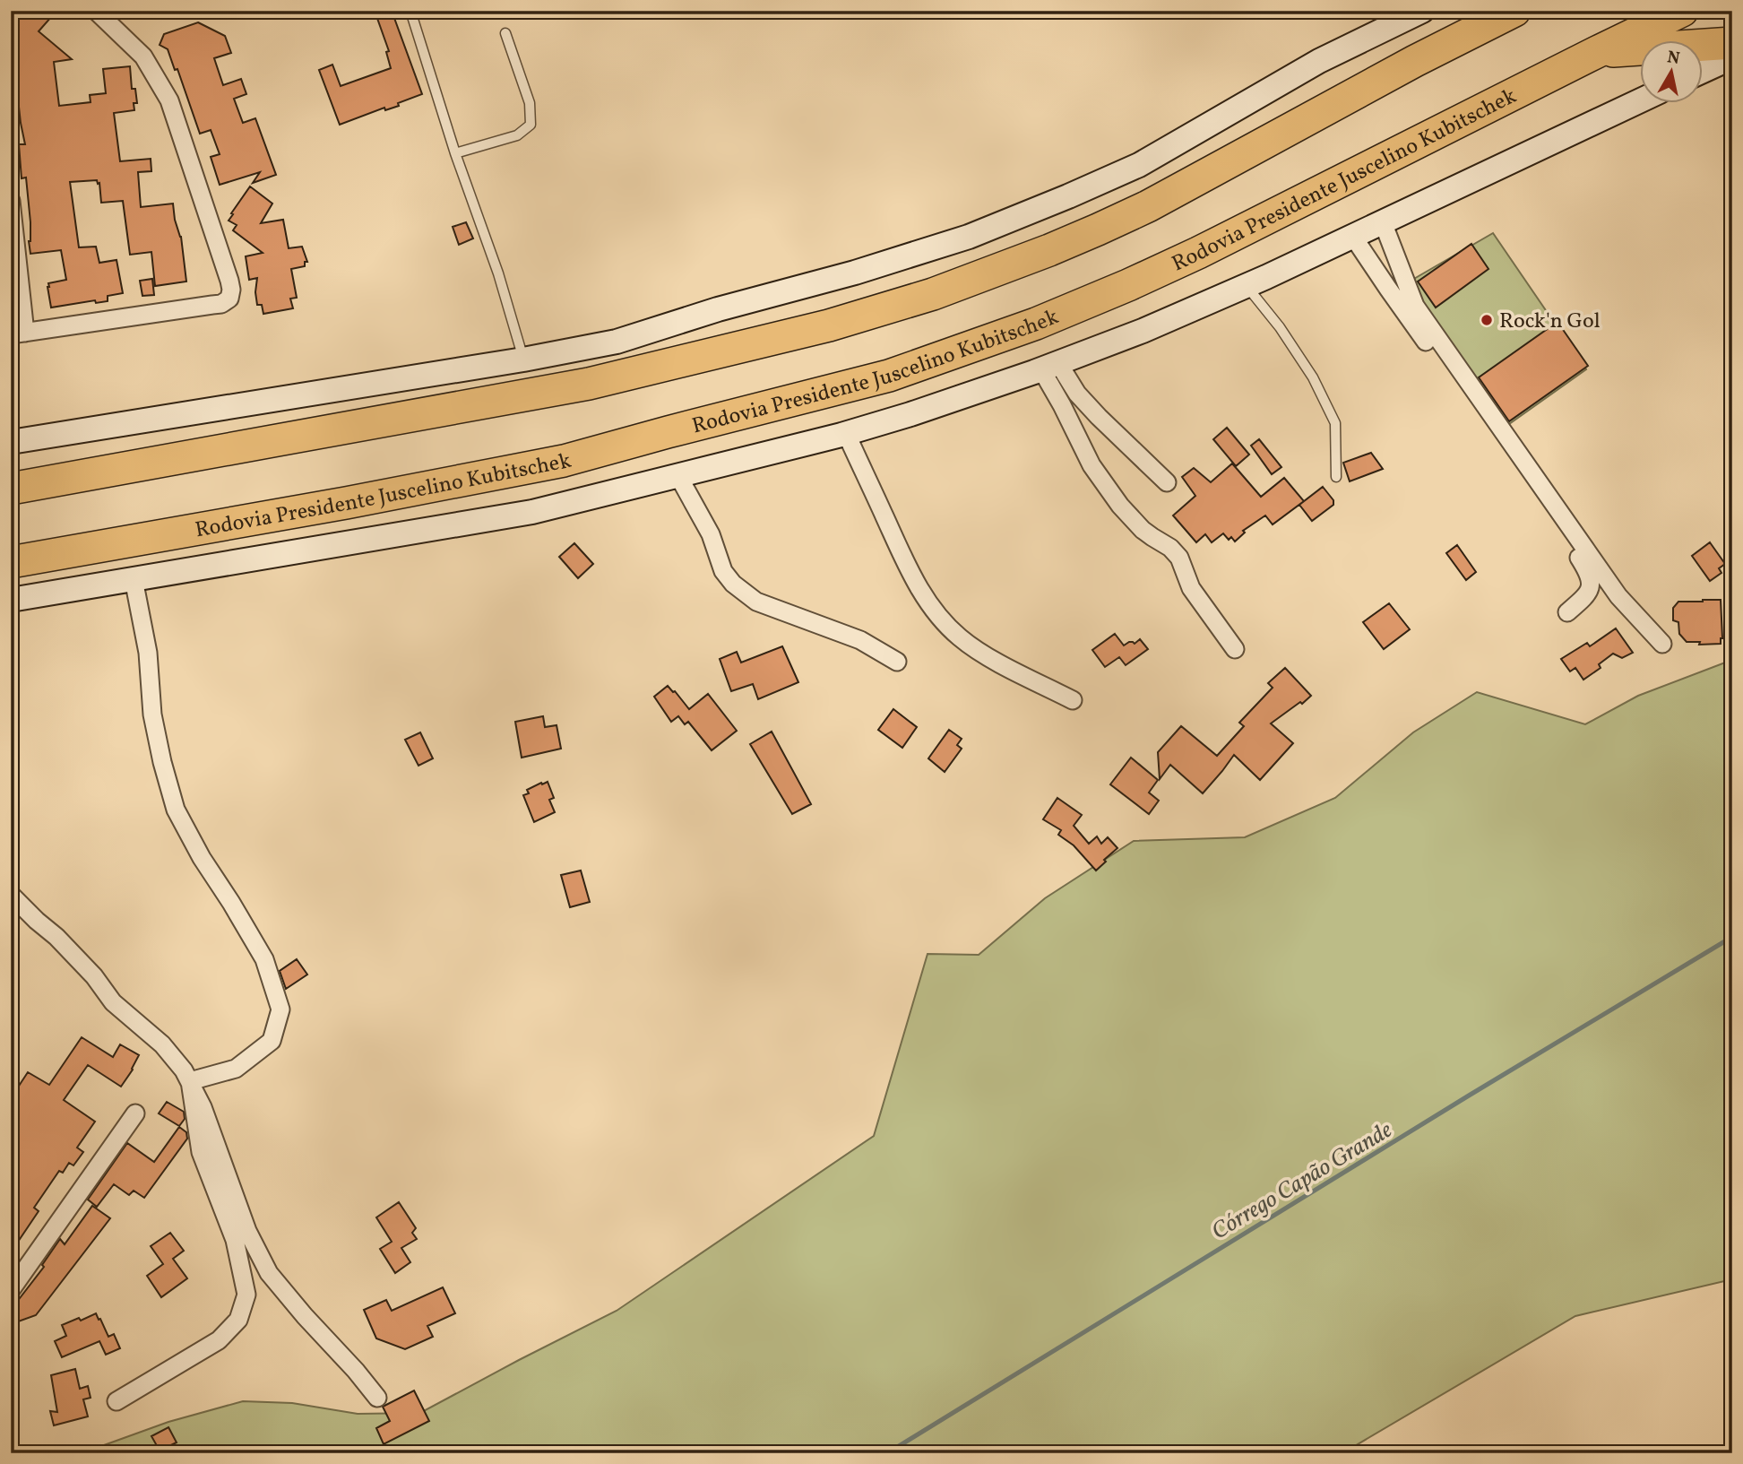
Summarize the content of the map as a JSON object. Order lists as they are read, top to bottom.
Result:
{
  "streets": {
    "highway": ["Rodovia Presidente Juscelino Kubitschek"]
  },
  "water": ["Córrego Capão Grande"],
  "places": ["Rock'n Gol"],
  "north": "top"
}
